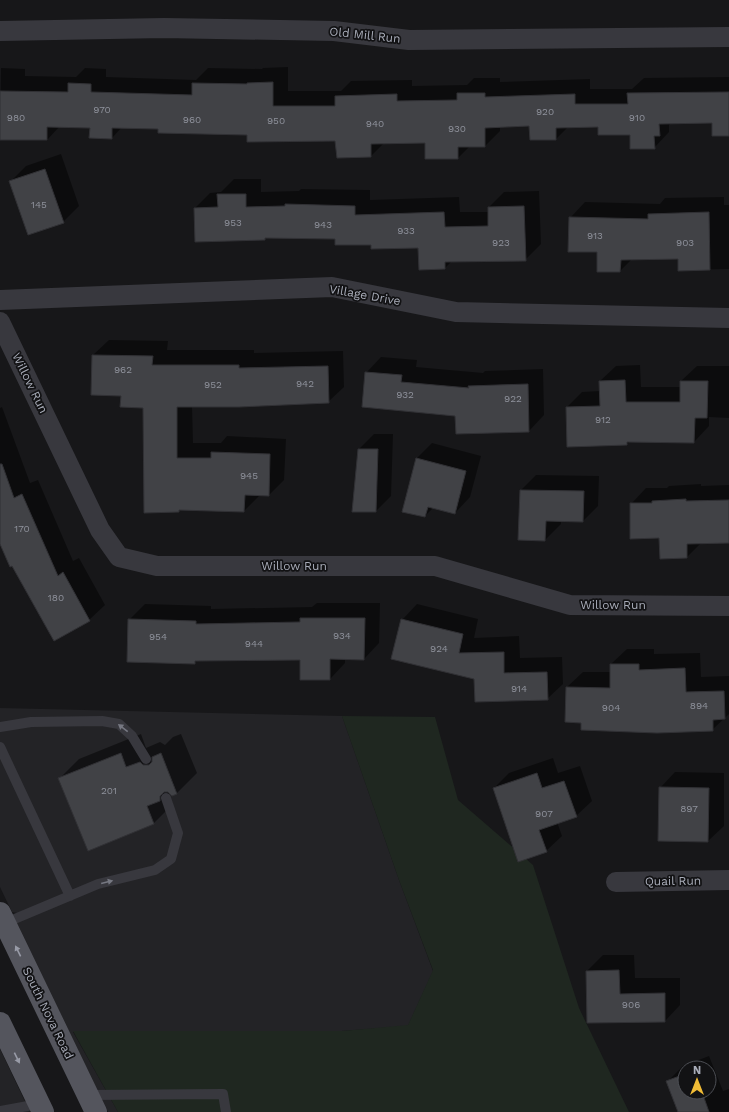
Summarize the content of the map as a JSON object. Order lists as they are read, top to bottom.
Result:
{
  "streets": {
    "main road": ["South Nova Road"],
    "street": [
      "Old Mill Run",
      "Village Drive",
      "Willow Run",
      "Quail Run"
    ]
  },
  "house_numbers": [
    "970",
    "920",
    "980",
    "910",
    "960",
    "950",
    "940",
    "930",
    "145",
    "953",
    "943",
    "933",
    "913",
    "923",
    "903",
    "962",
    "942",
    "952",
    "932",
    "922",
    "912",
    "945",
    "170",
    "180",
    "934",
    "954",
    "944",
    "924",
    "914",
    "894",
    "904",
    "201",
    "897",
    "907",
    "906"
  ],
  "north": "top"
}
